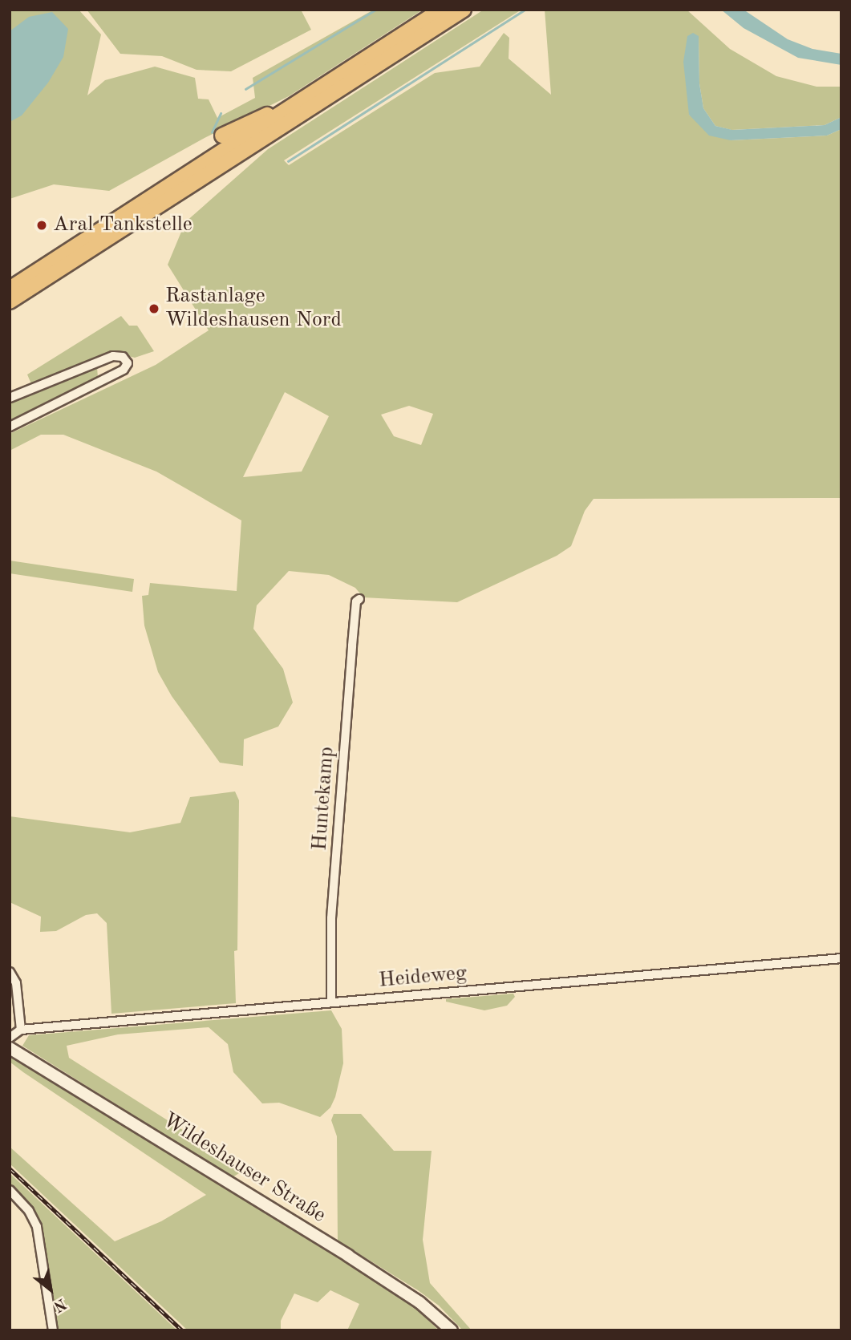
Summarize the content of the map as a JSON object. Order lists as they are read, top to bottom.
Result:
{
  "streets": {
    "main road": ["Wildeshauser Straße"],
    "street": ["Huntekamp", "Heideweg"]
  },
  "crossings": [
    ["Huntekamp", "Heideweg"]
  ],
  "places": ["Aral Tankstelle", "Rastanlage Wildeshausen Nord"],
  "north": "bottom right"
}
